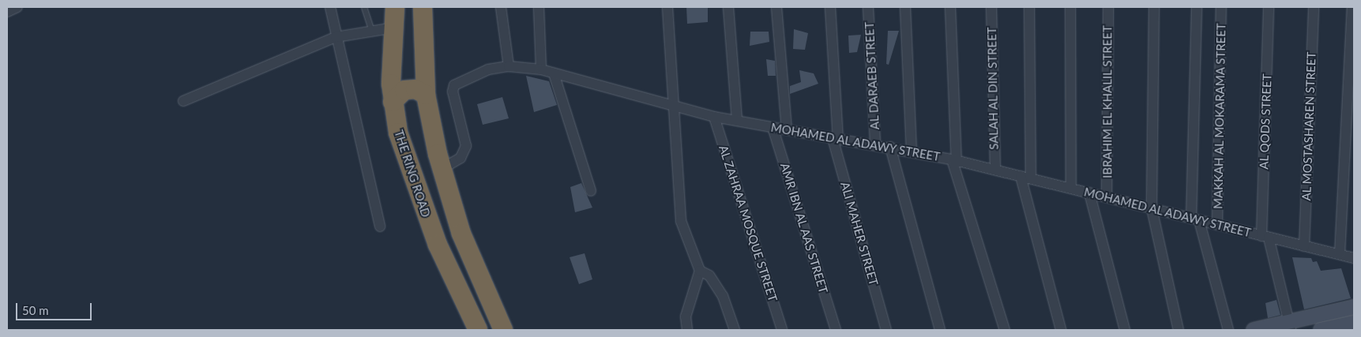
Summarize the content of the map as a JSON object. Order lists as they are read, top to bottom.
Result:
{
  "streets": {
    "highway": ["THE RING ROAD"],
    "street": [
      "AL DARAEB STREET",
      "SALAH AL DIN STREET",
      "IBRAHIM EL KHALIL STREET",
      "MAKKAH AL MOKARAMA STREET",
      "AL QODS STREET",
      "AL MOSTASHAREN STREET",
      "MOHAMED AL ADAWY STREET",
      "AL ZAHRAA MOSQUE STREET",
      "AMR IBN AL AAS STREET",
      "ALI MAHER STREET"
    ]
  },
  "crossings": [
    ["AL DARAEB STREET", "MOHAMED AL ADAWY STREET"],
    ["SALAH AL DIN STREET", "MOHAMED AL ADAWY STREET"],
    ["IBRAHIM EL KHALIL STREET", "MOHAMED AL ADAWY STREET"],
    ["MAKKAH AL MOKARAMA STREET", "MOHAMED AL ADAWY STREET"],
    ["AL QODS STREET", "MOHAMED AL ADAWY STREET"],
    ["AL MOSTASHAREN STREET", "MOHAMED AL ADAWY STREET"],
    ["MOHAMED AL ADAWY STREET", "AL ZAHRAA MOSQUE STREET"],
    ["MOHAMED AL ADAWY STREET", "AMR IBN AL AAS STREET"],
    ["MOHAMED AL ADAWY STREET", "ALI MAHER STREET"]
  ],
  "scale_bar": "50 m"
}
